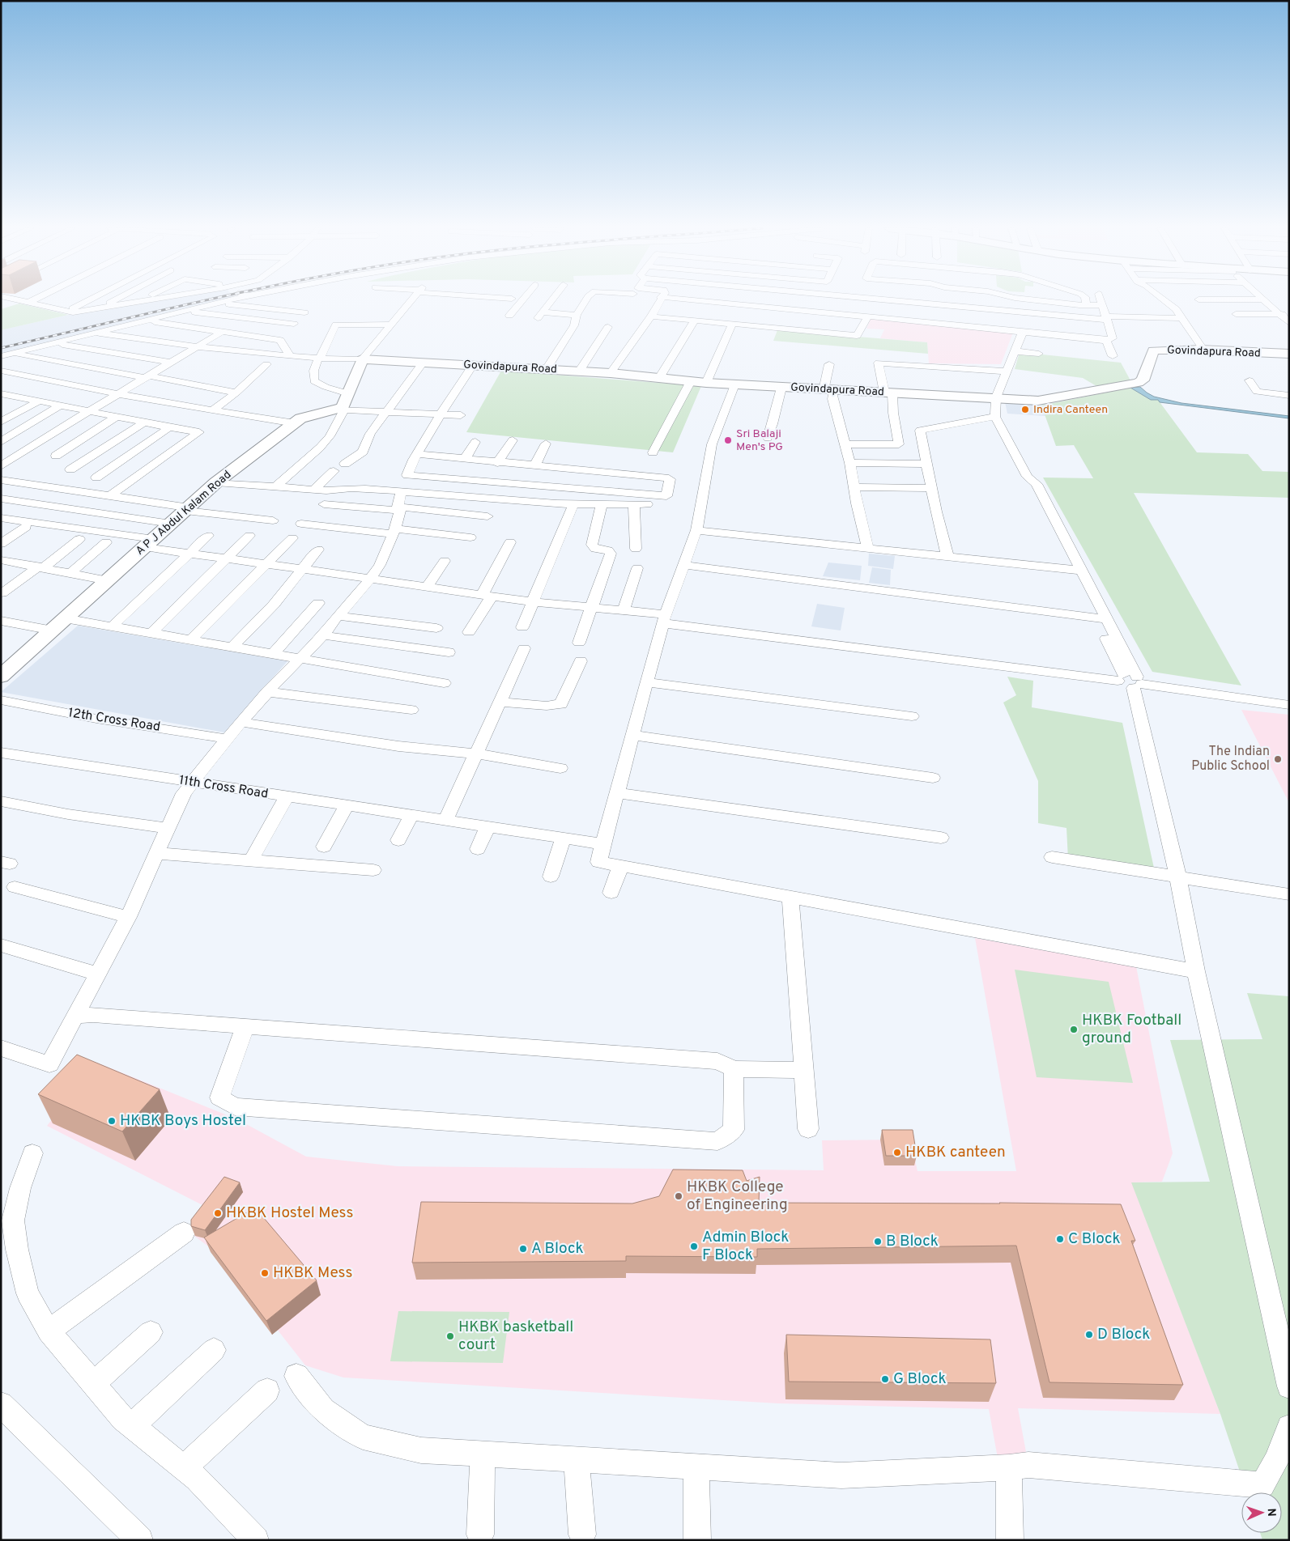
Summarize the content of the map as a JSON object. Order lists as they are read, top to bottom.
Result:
{
  "streets": {
    "street": [
      "Govindapura Road",
      "A P J Abdul Kalam Road",
      "12th Cross Road",
      "11th Cross Road"
    ]
  },
  "places": [
    "Indira Canteen",
    "Sri Balaji Men's PG",
    "The Indian Public School",
    "HKBK Football ground",
    "HKBK Boys Hostel",
    "HKBK canteen",
    "HKBK College of Engineering",
    "HKBK Hostel Mess",
    "C Block",
    "B Block",
    "Admin Block F Block",
    "A Block",
    "HKBK Mess",
    "D Block",
    "HKBK basketball court",
    "G Block"
  ],
  "north": "right"
}
